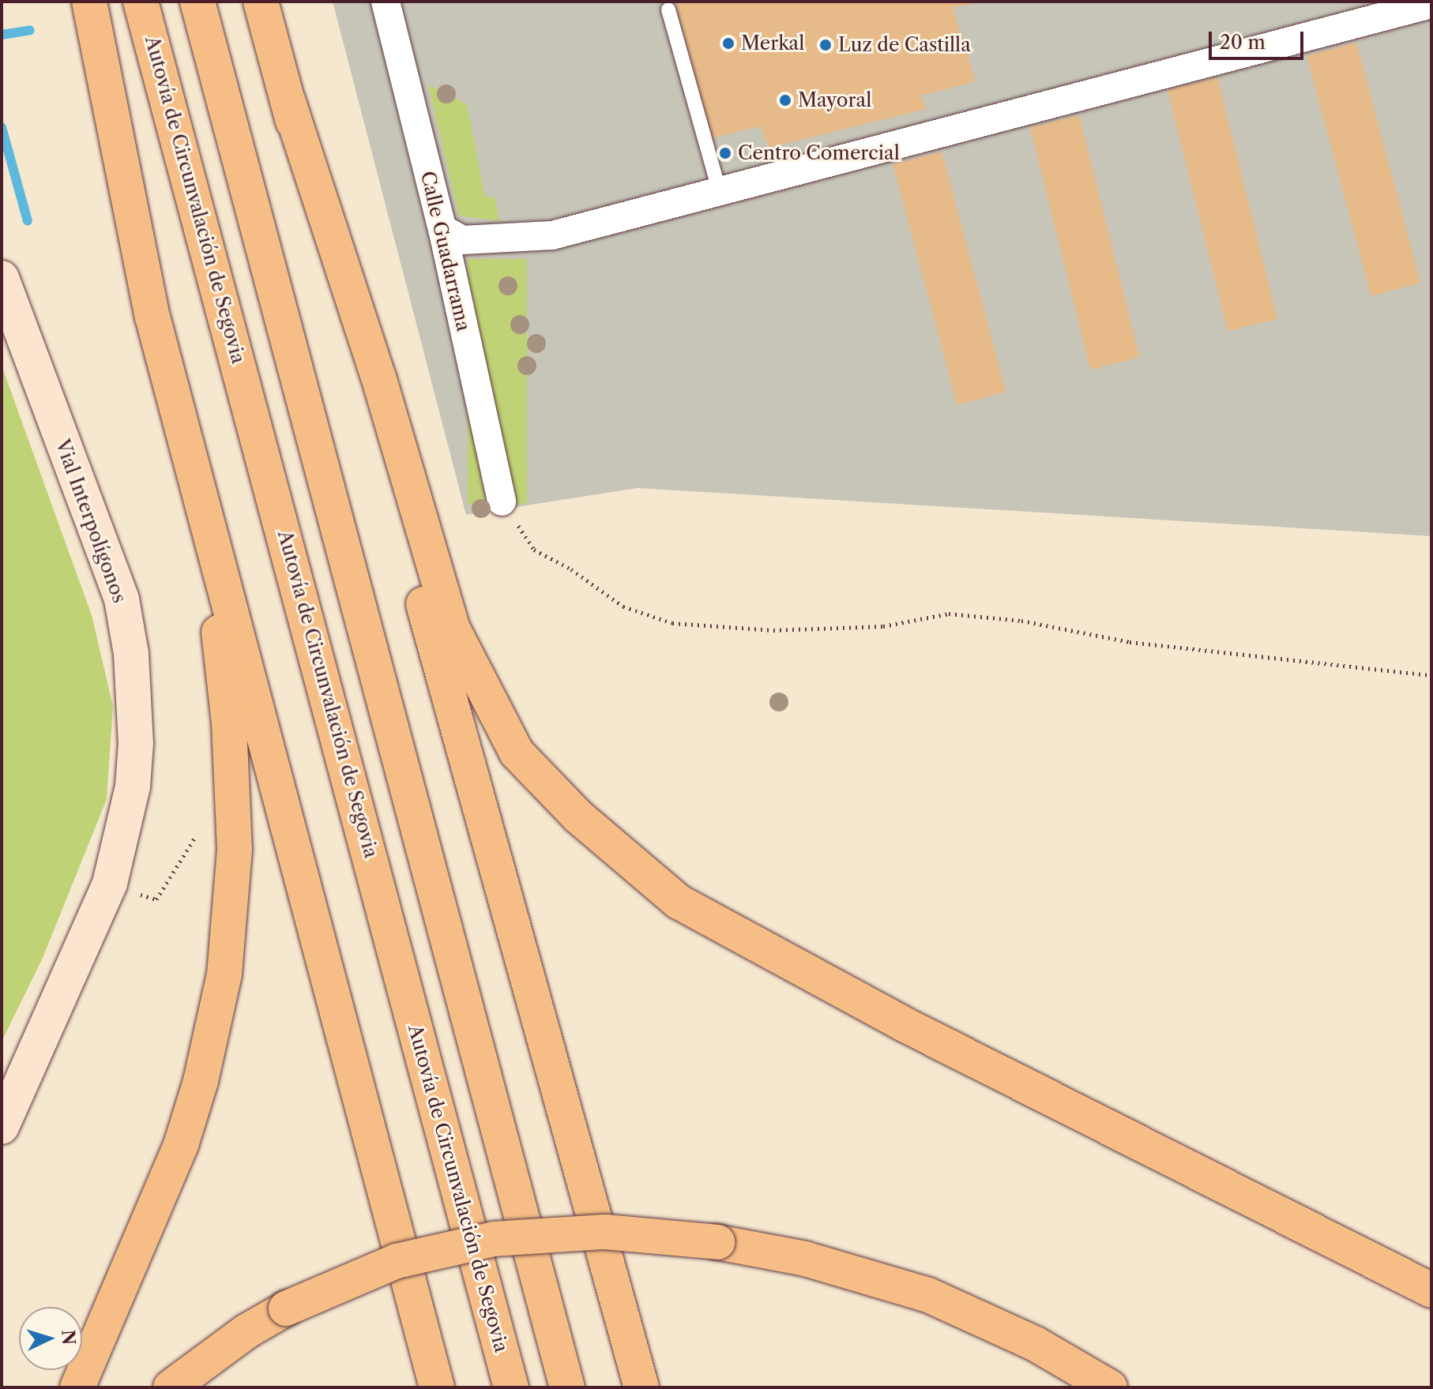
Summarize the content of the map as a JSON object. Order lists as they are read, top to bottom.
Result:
{
  "streets": {
    "highway": ["Autovía de Circunvalación de Segovia"],
    "main road": ["Vial Interpolígonos"],
    "street": ["Calle Guadarrama"]
  },
  "places": [
    "Merkal",
    "Luz de Castilla",
    "Mayoral",
    "Centro Comercial"
  ],
  "scale_bar": "20 m",
  "north": "right"
}
